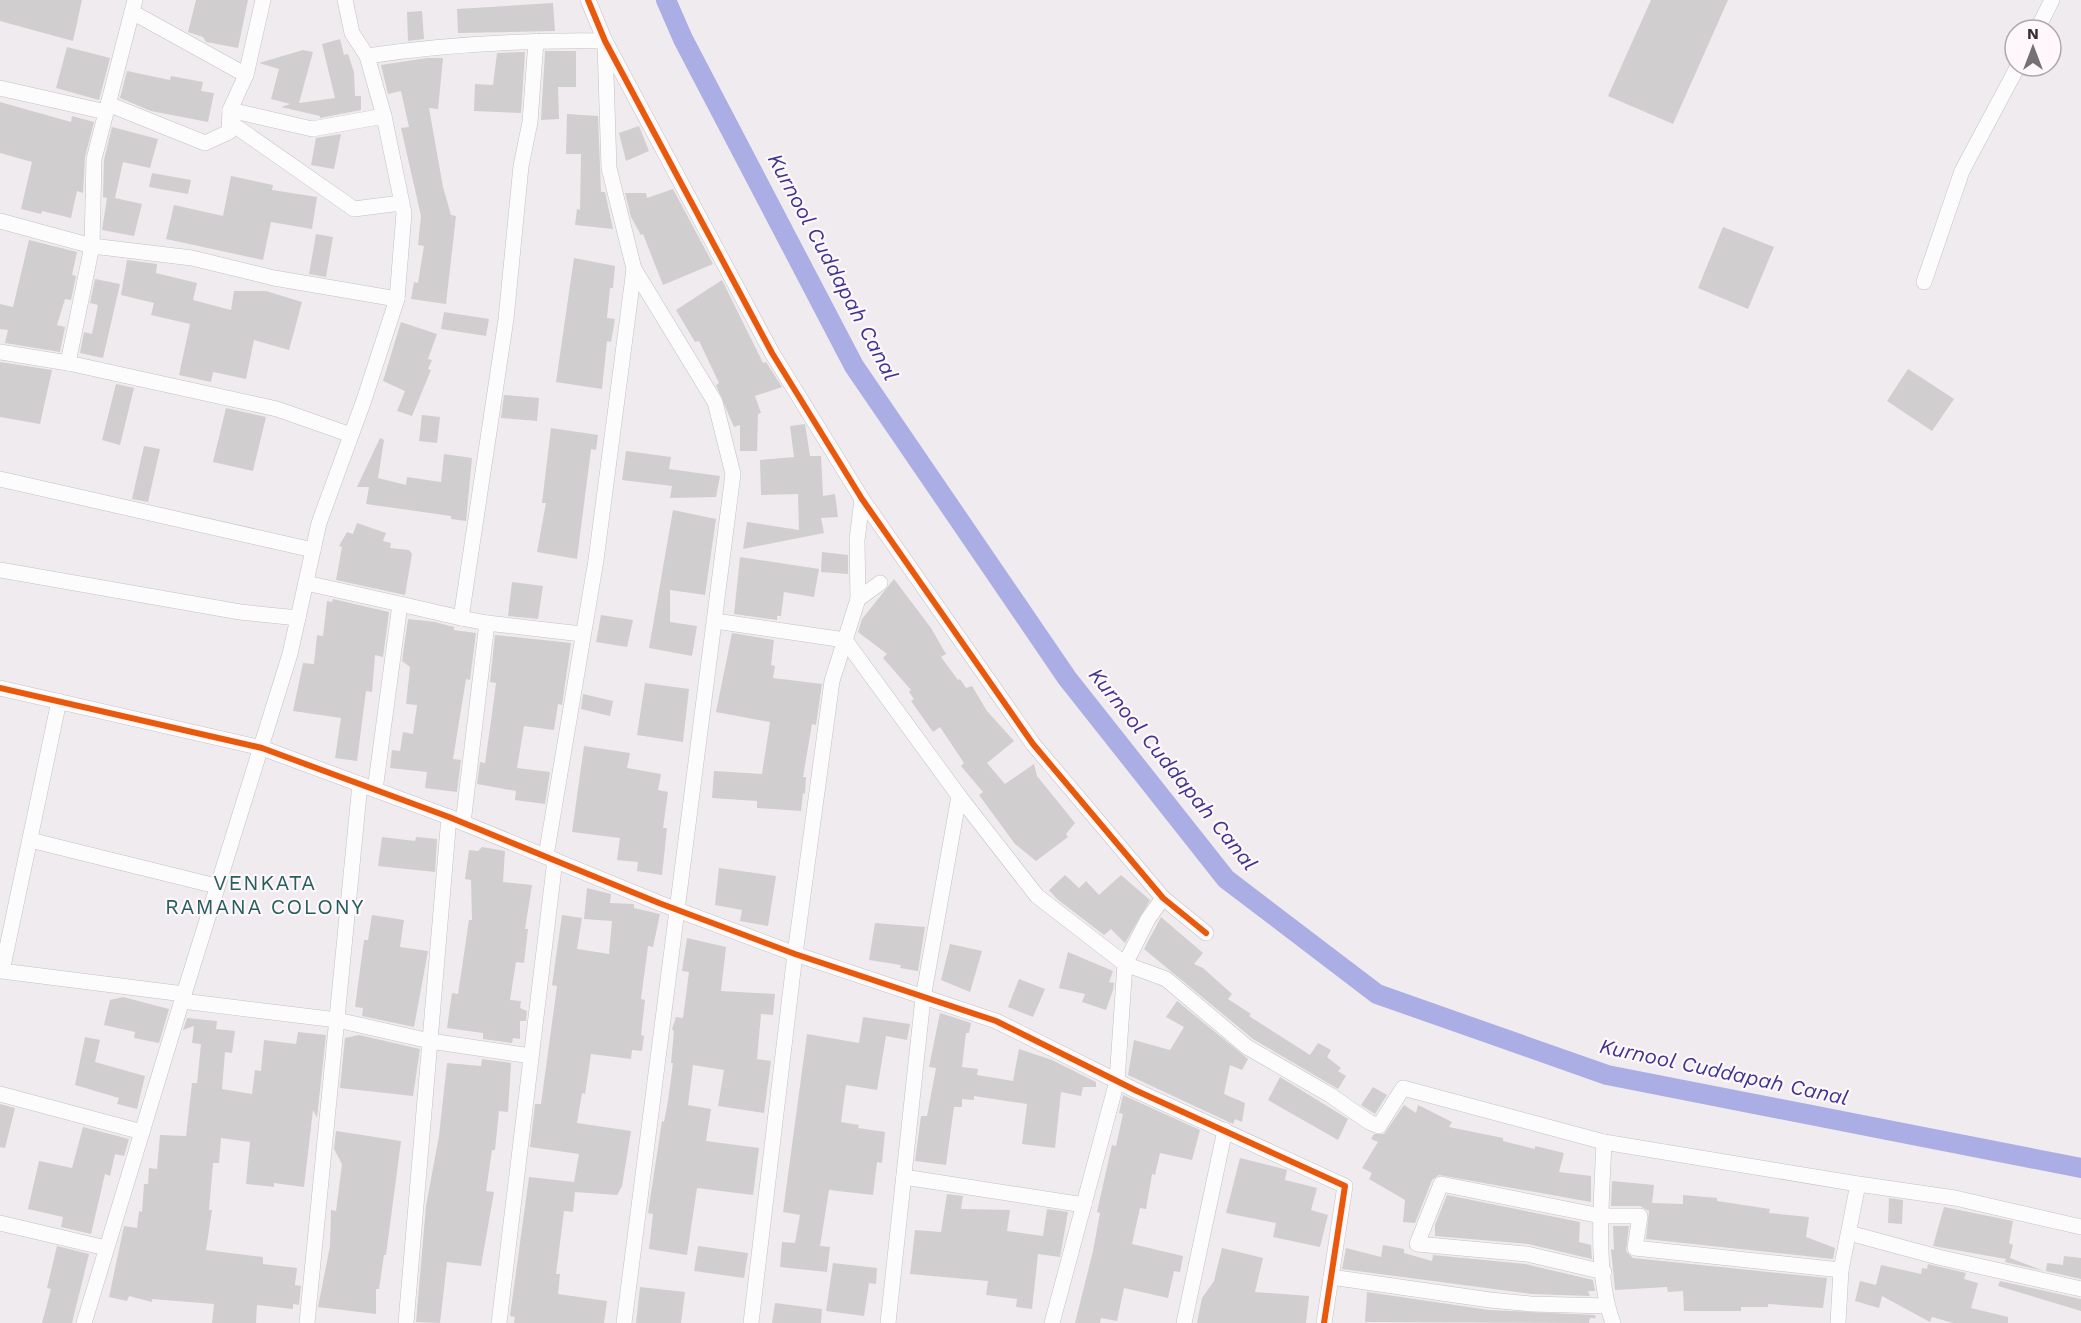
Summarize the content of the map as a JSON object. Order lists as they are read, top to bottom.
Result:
{
  "districts": ["VENKATA RAMANA COLONY"],
  "water": ["Kurnool Cuddapah Canal"],
  "north": "top"
}
